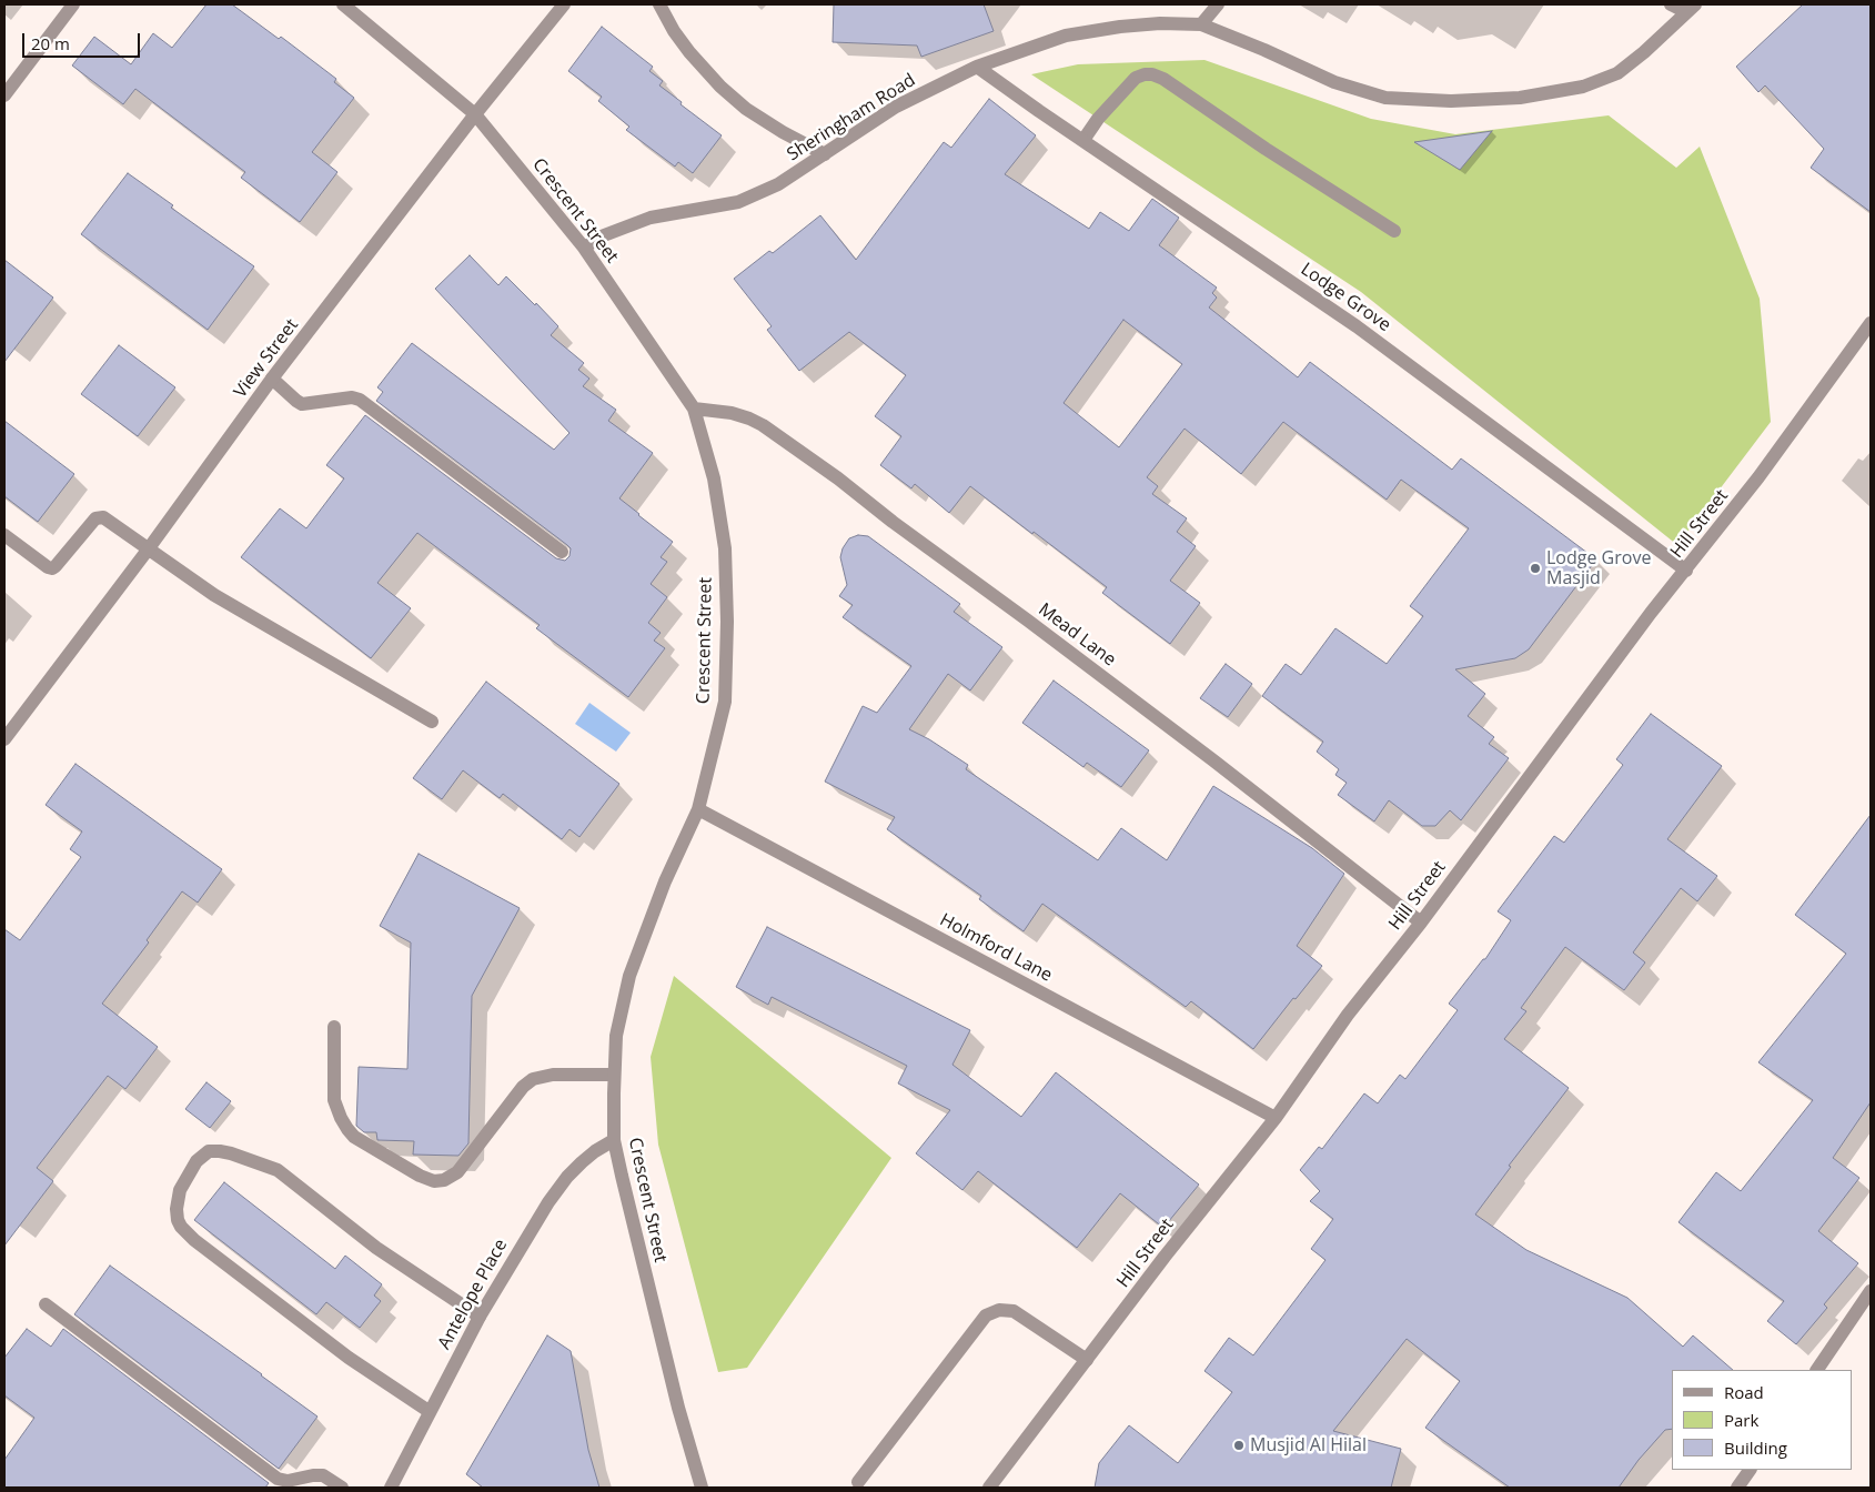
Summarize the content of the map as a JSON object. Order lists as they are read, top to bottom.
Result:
{
  "streets": {
    "street": [
      "Sheringham Road",
      "Crescent Street",
      "Lodge Grove",
      "View Street",
      "Hill Street",
      "Mead Lane",
      "Holmford Lane",
      "Antelope Place"
    ]
  },
  "crossings": [
    ["Sheringham Road", "Crescent Street"],
    ["Sheringham Road", "Lodge Grove"],
    ["Crescent Street", "View Street"],
    ["Crescent Street", "Mead Lane"],
    ["Crescent Street", "Holmford Lane"],
    ["Crescent Street", "Antelope Place"],
    ["Lodge Grove", "Hill Street"],
    ["Hill Street", "Mead Lane"],
    ["Hill Street", "Holmford Lane"]
  ],
  "places": ["Lodge Grove Masjid", "Musjid Al Hilal"],
  "legend": ["Road", "Park", "Building"],
  "scale_bar": "20 m"
}
